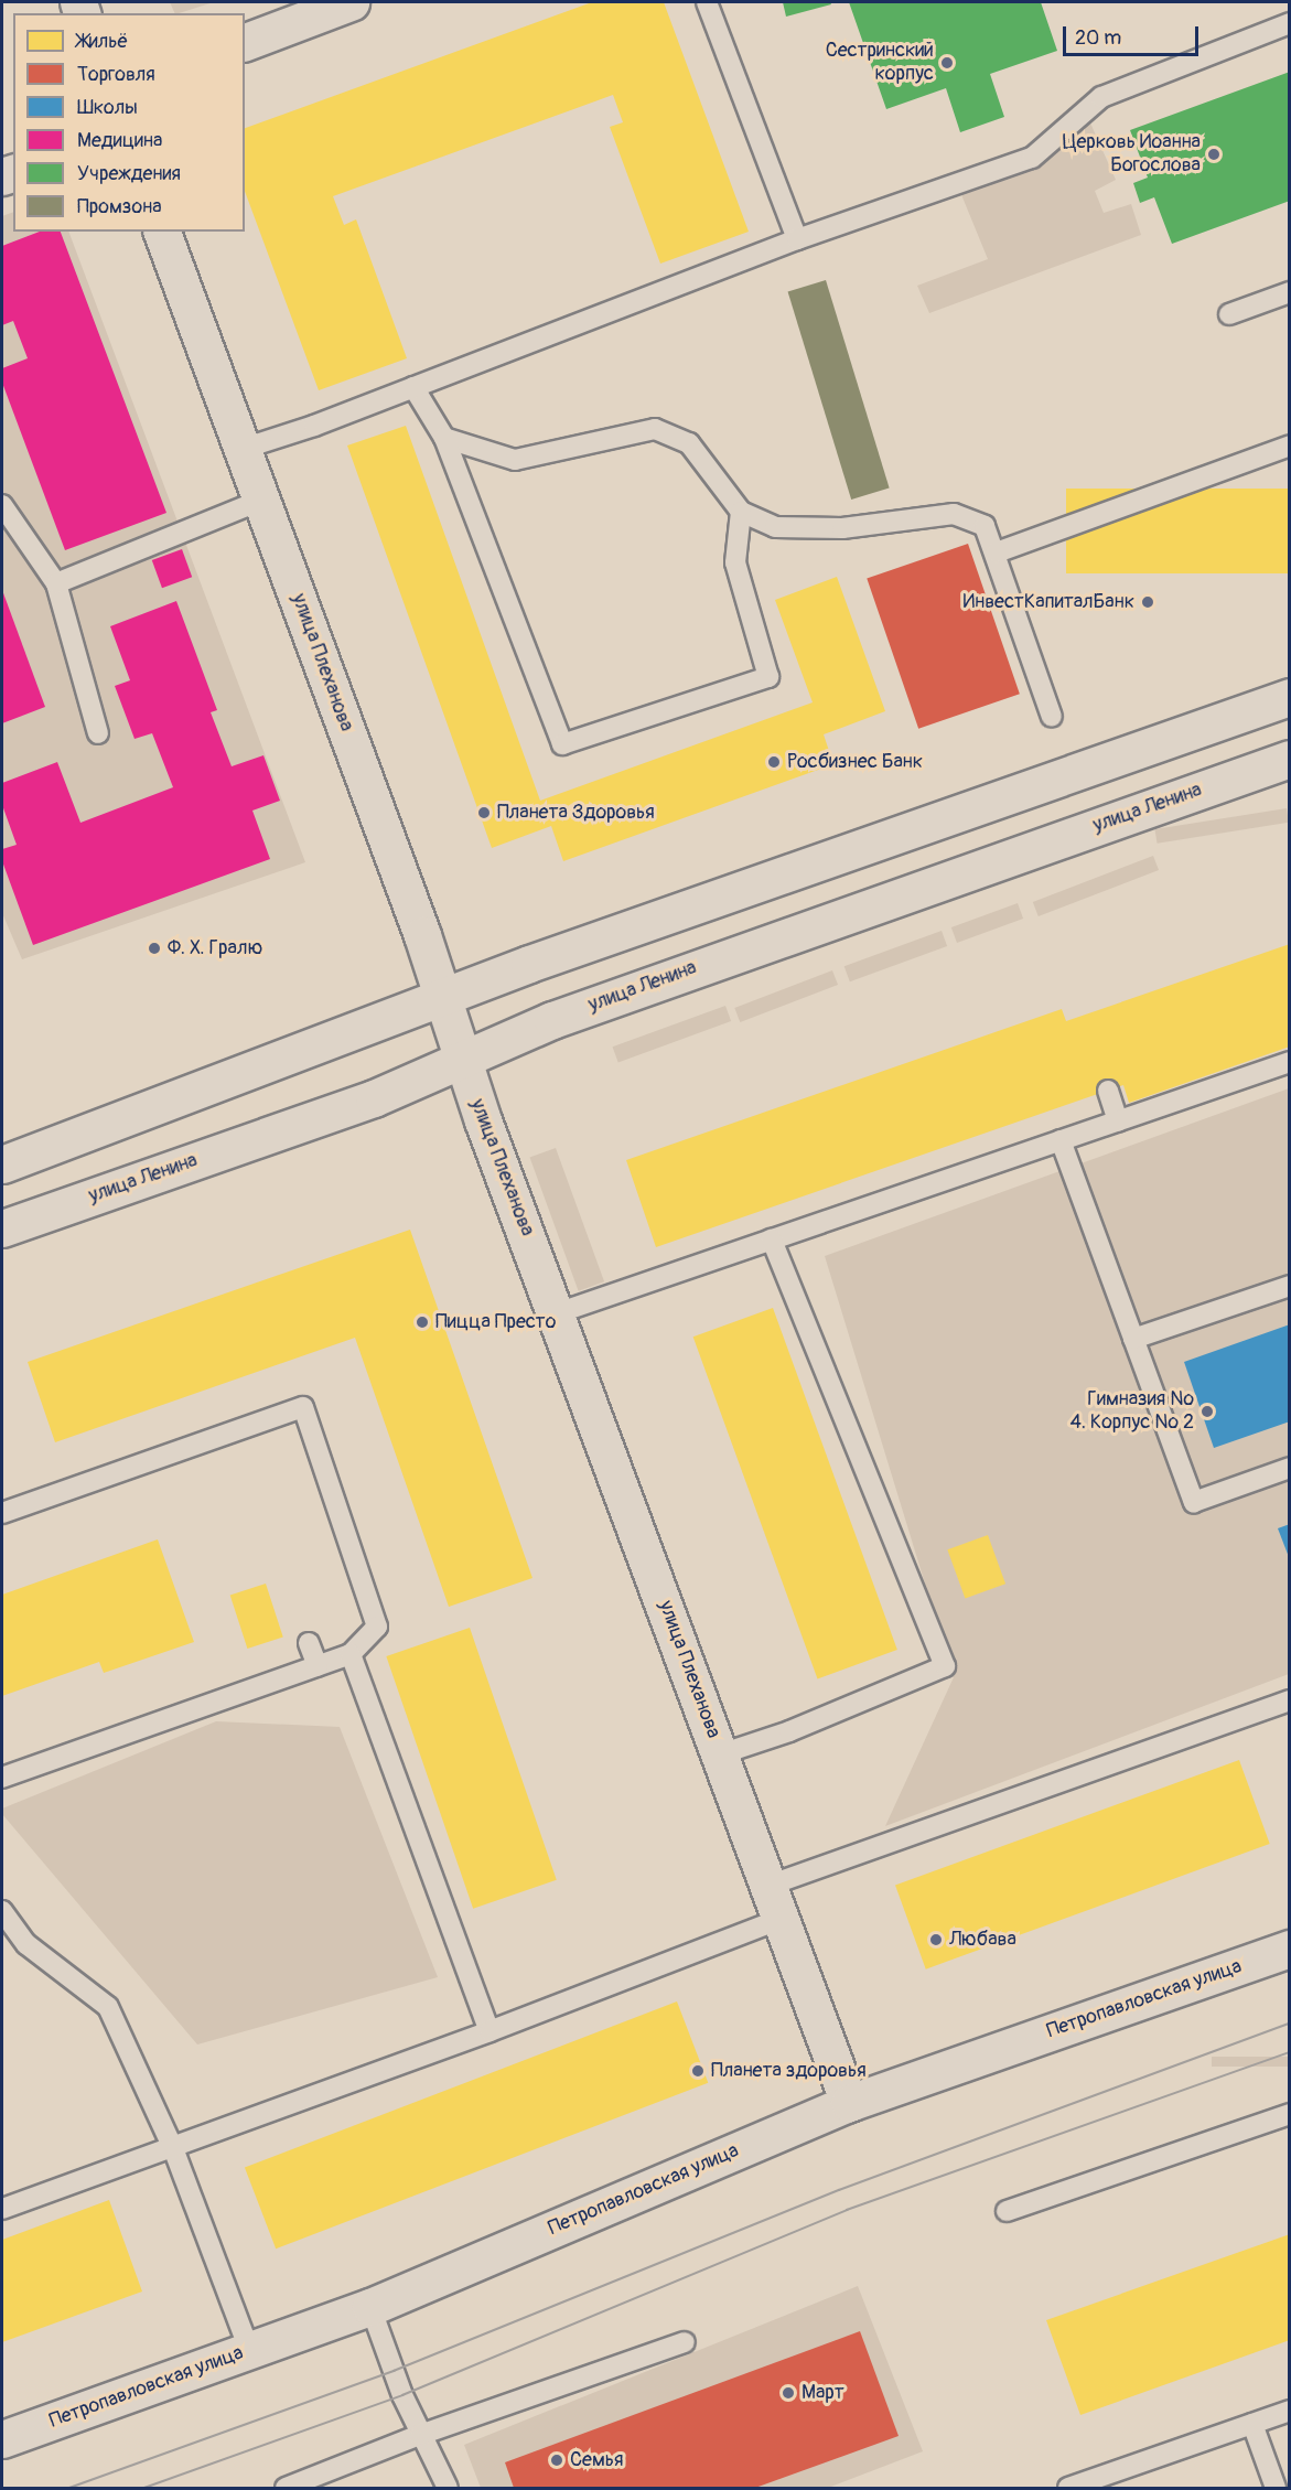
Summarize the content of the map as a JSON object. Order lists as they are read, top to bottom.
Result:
{
  "streets": {
    "main road": ["улица Плеханова", "улица Ленина", "Петропавловская улица"]
  },
  "crossings": [
    ["улица Плеханова", "улица Ленина"],
    ["улица Плеханова", "Петропавловская улица"]
  ],
  "places": [
    "Сестринский корпус",
    "Церковь Иоанна Богослова",
    "ИнвестКапиталБанк",
    "Росбизнес Банк",
    "Планета Здоровья",
    "Ф. Х. Гралю",
    "Пицца Престо",
    "Гимназия № 4. Корпус № 2",
    "Любава",
    "Планета здоровья",
    "Март",
    "Семья"
  ],
  "legend": [
    "Жильё",
    "Торговля",
    "Школы",
    "Медицина",
    "Учреждения",
    "Промзона"
  ],
  "scale_bar": "20 m"
}
